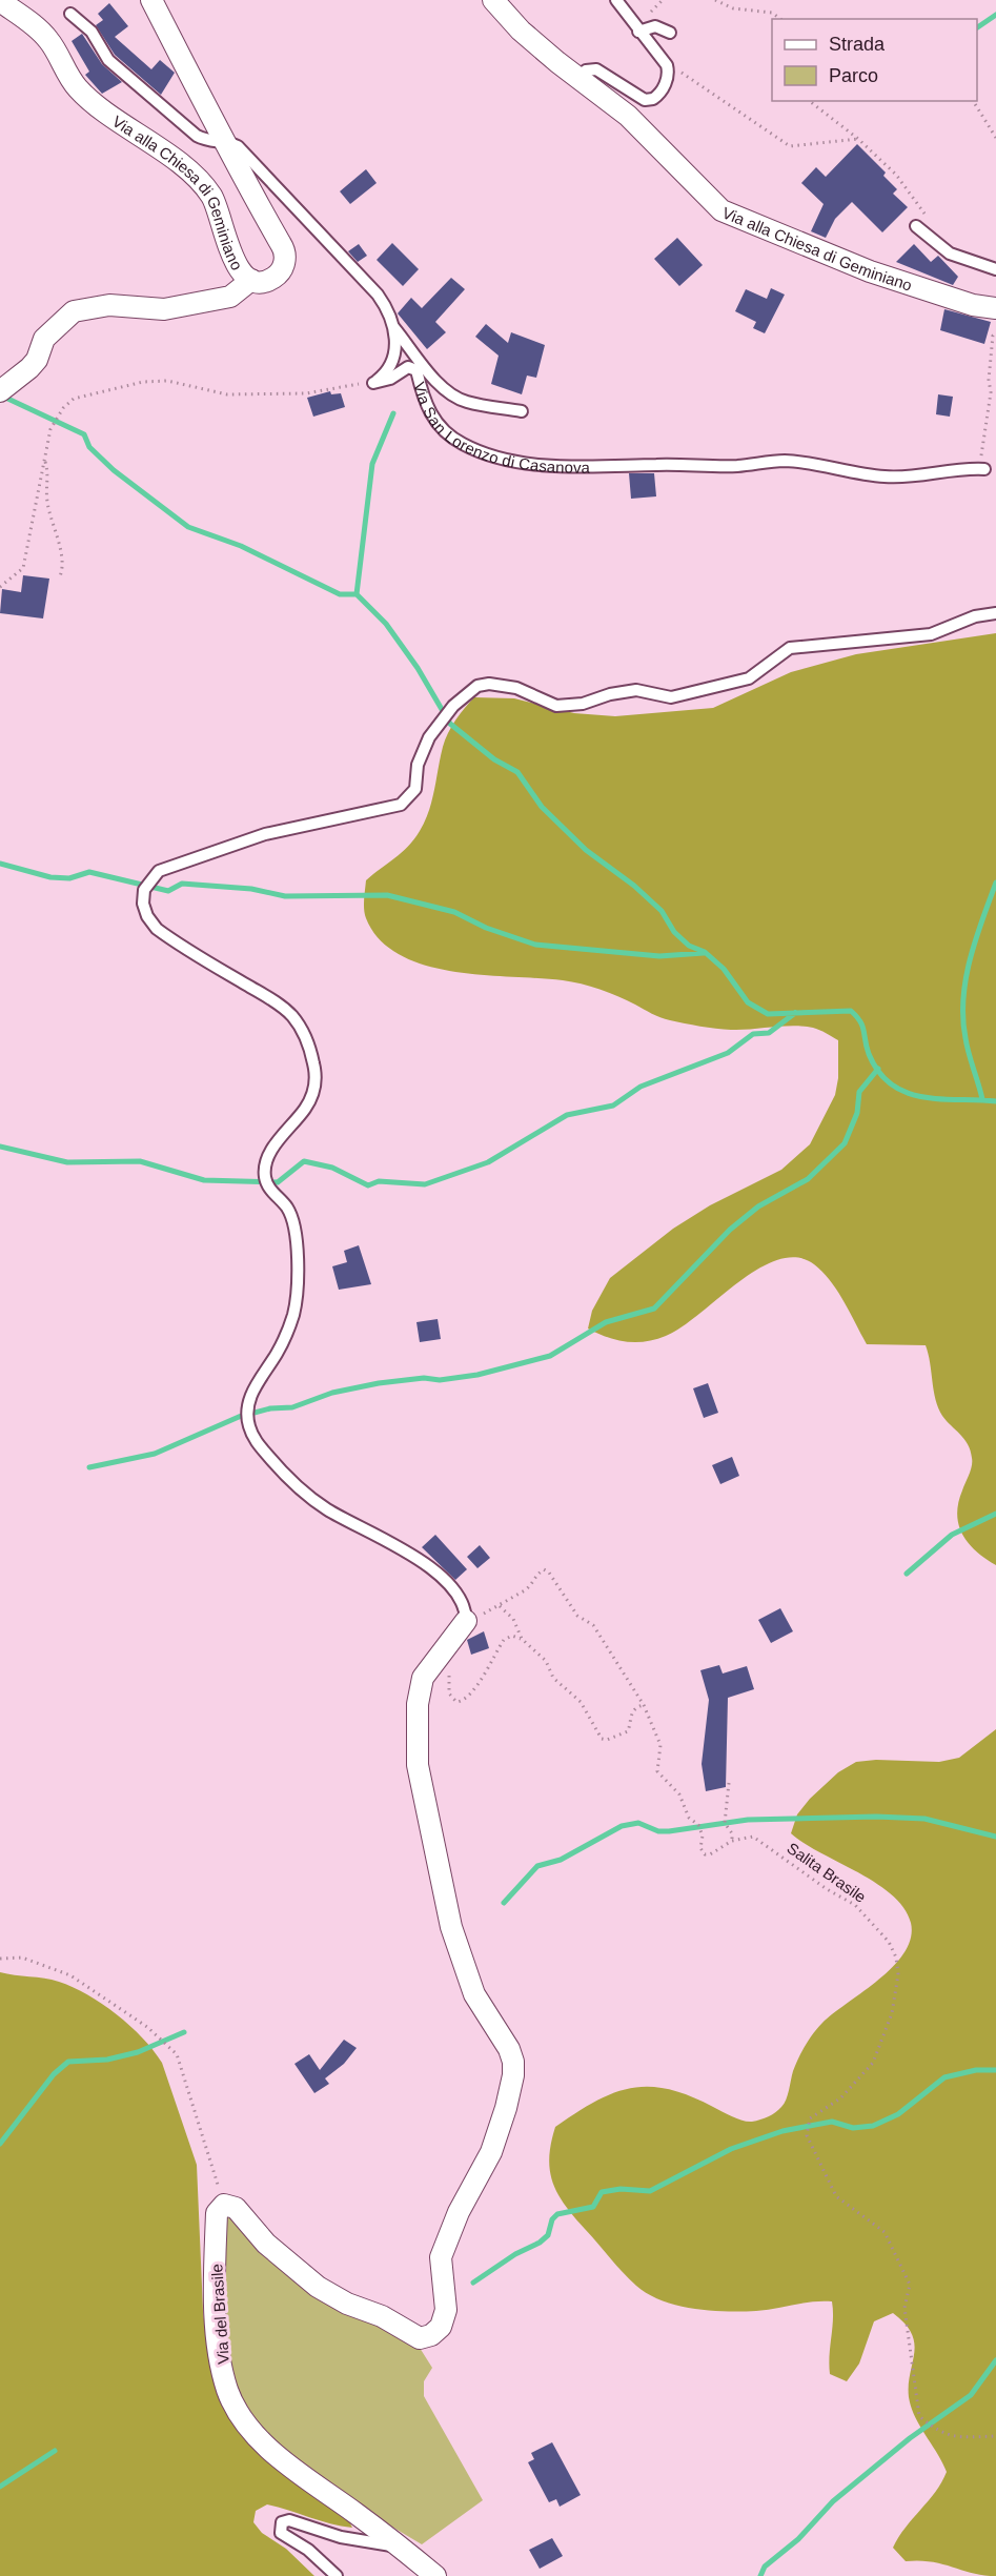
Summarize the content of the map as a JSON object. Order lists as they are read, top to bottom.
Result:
{
  "streets": {
    "street": ["Via alla Chiesa di Geminiano", "Via del Brasile"],
    "lane": ["Via San Lorenzo di Casanova"],
    "path": ["Salita Brasile"]
  },
  "legend": ["Strada", "Parco"]
}
